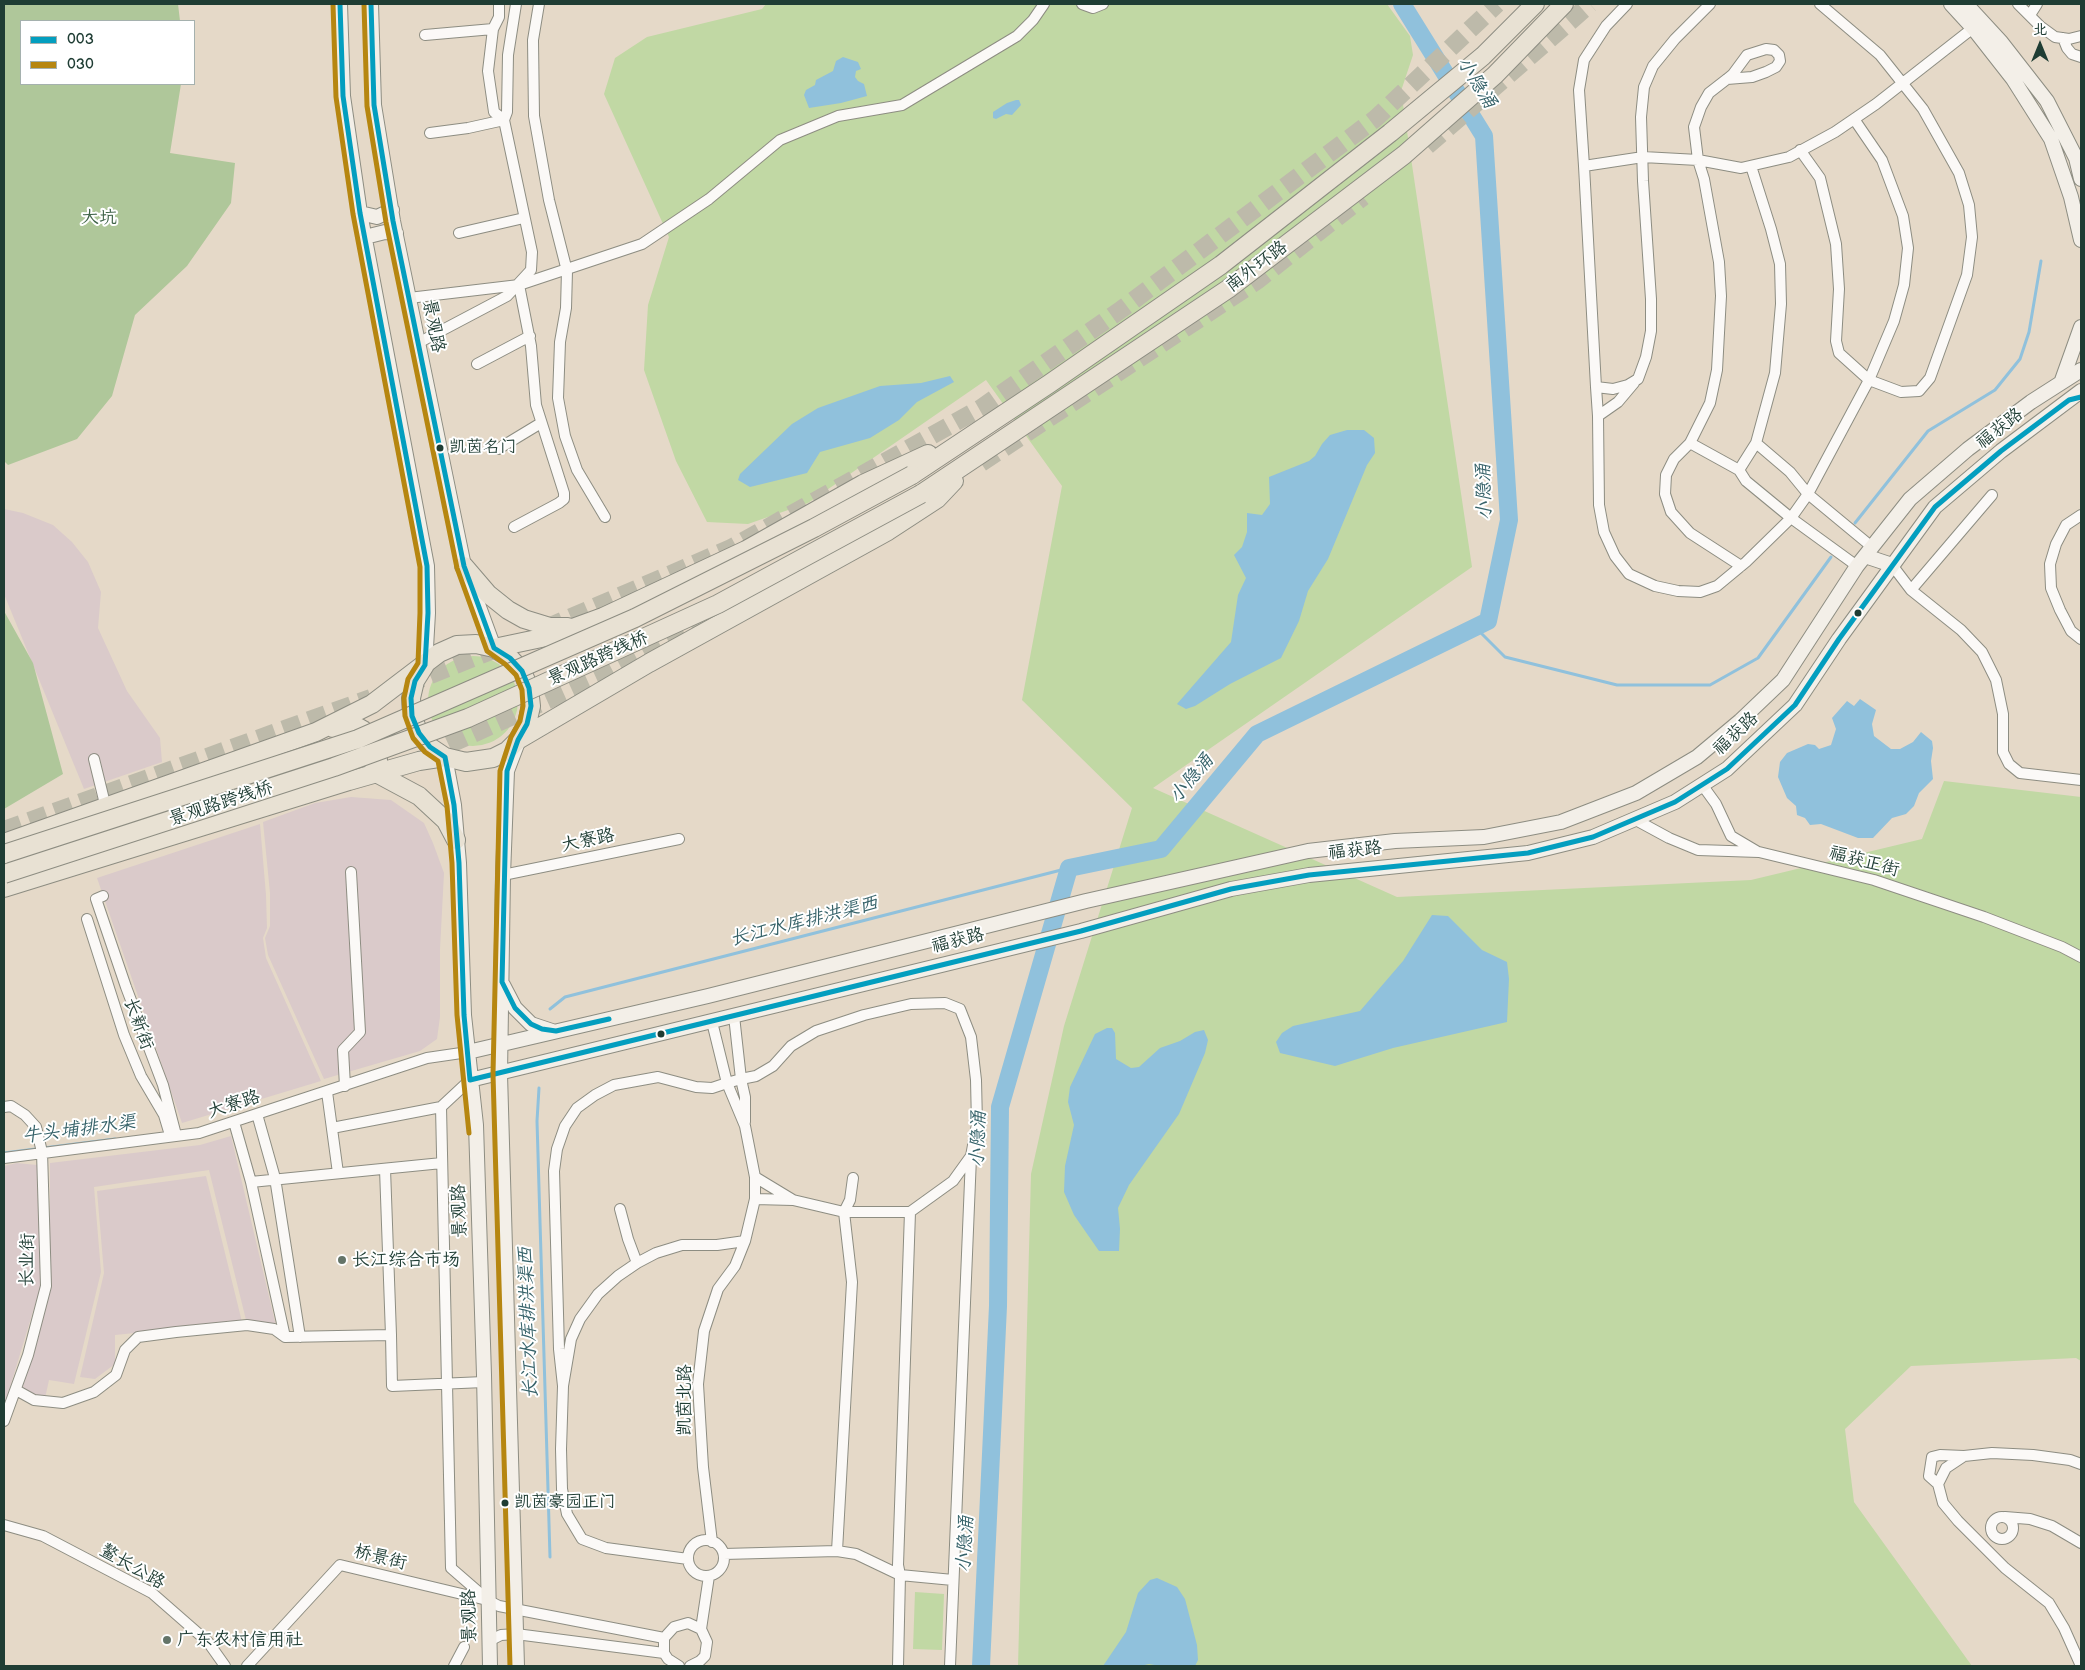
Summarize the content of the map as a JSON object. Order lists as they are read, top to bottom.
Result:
{
  "streets": {
    "highway": ["南外环路", "景观路跨线桥"],
    "street": [
      "景观路",
      "福获路",
      "大寮路",
      "福获正街",
      "长新街",
      "长业街",
      "凯茵北路",
      "桥景街",
      "鳌长公路"
    ]
  },
  "crossings": [
    ["南外环路", "景观路跨线桥"],
    ["景观路", "福获路"],
    ["景观路", "大寮路"],
    ["景观路", "桥景街"],
    ["福获路", "大寮路"],
    ["福获路", "福获正街"],
    ["大寮路", "长新街"],
    ["大寮路", "长业街"]
  ],
  "water": ["小隐涌", "长江水库排洪渠西", "牛头埔排水渠"],
  "parks": ["大坑"],
  "places": [
    "凯茵名门",
    "长江综合市场",
    "凯茵豪园正门",
    "广东农村信用社"
  ],
  "lines": ["transit line 003", "transit line 030"],
  "legend": ["003", "030"],
  "north": "top"
}
